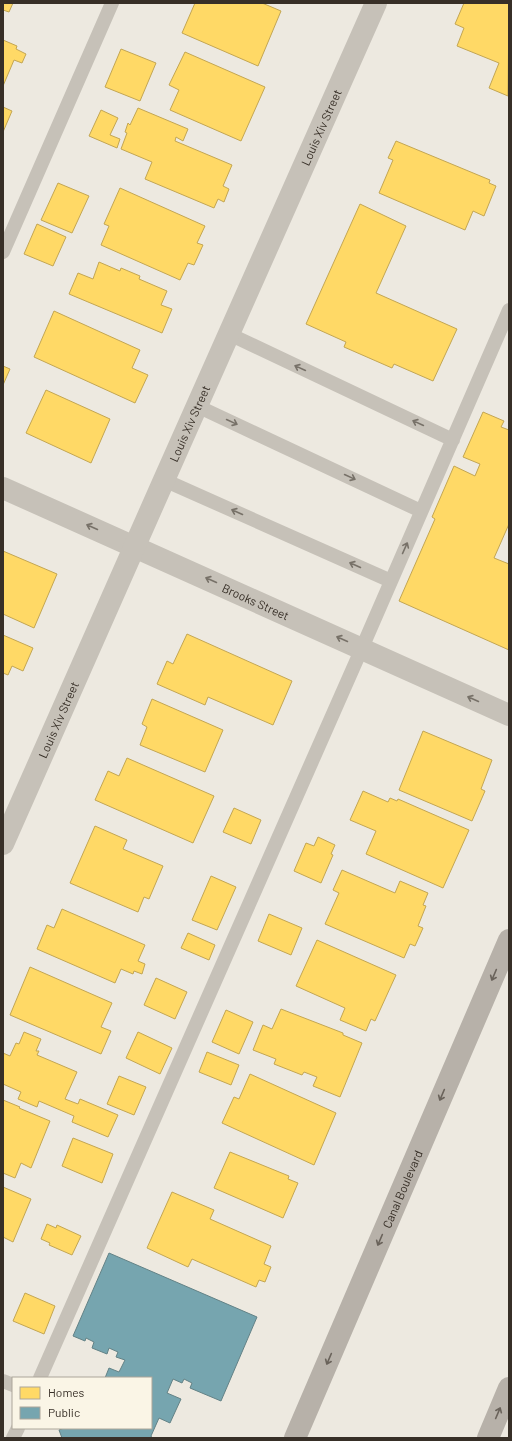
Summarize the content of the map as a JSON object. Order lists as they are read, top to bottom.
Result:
{
  "streets": {
    "main road": ["Canal Boulevard"],
    "street": ["Louis Xiv Street", "Brooks Street"]
  },
  "crossings": [
    ["Louis Xiv Street", "Brooks Street"]
  ],
  "one_way": ["Brooks Street", "Canal Boulevard"],
  "legend": ["Homes", "Public"]
}
